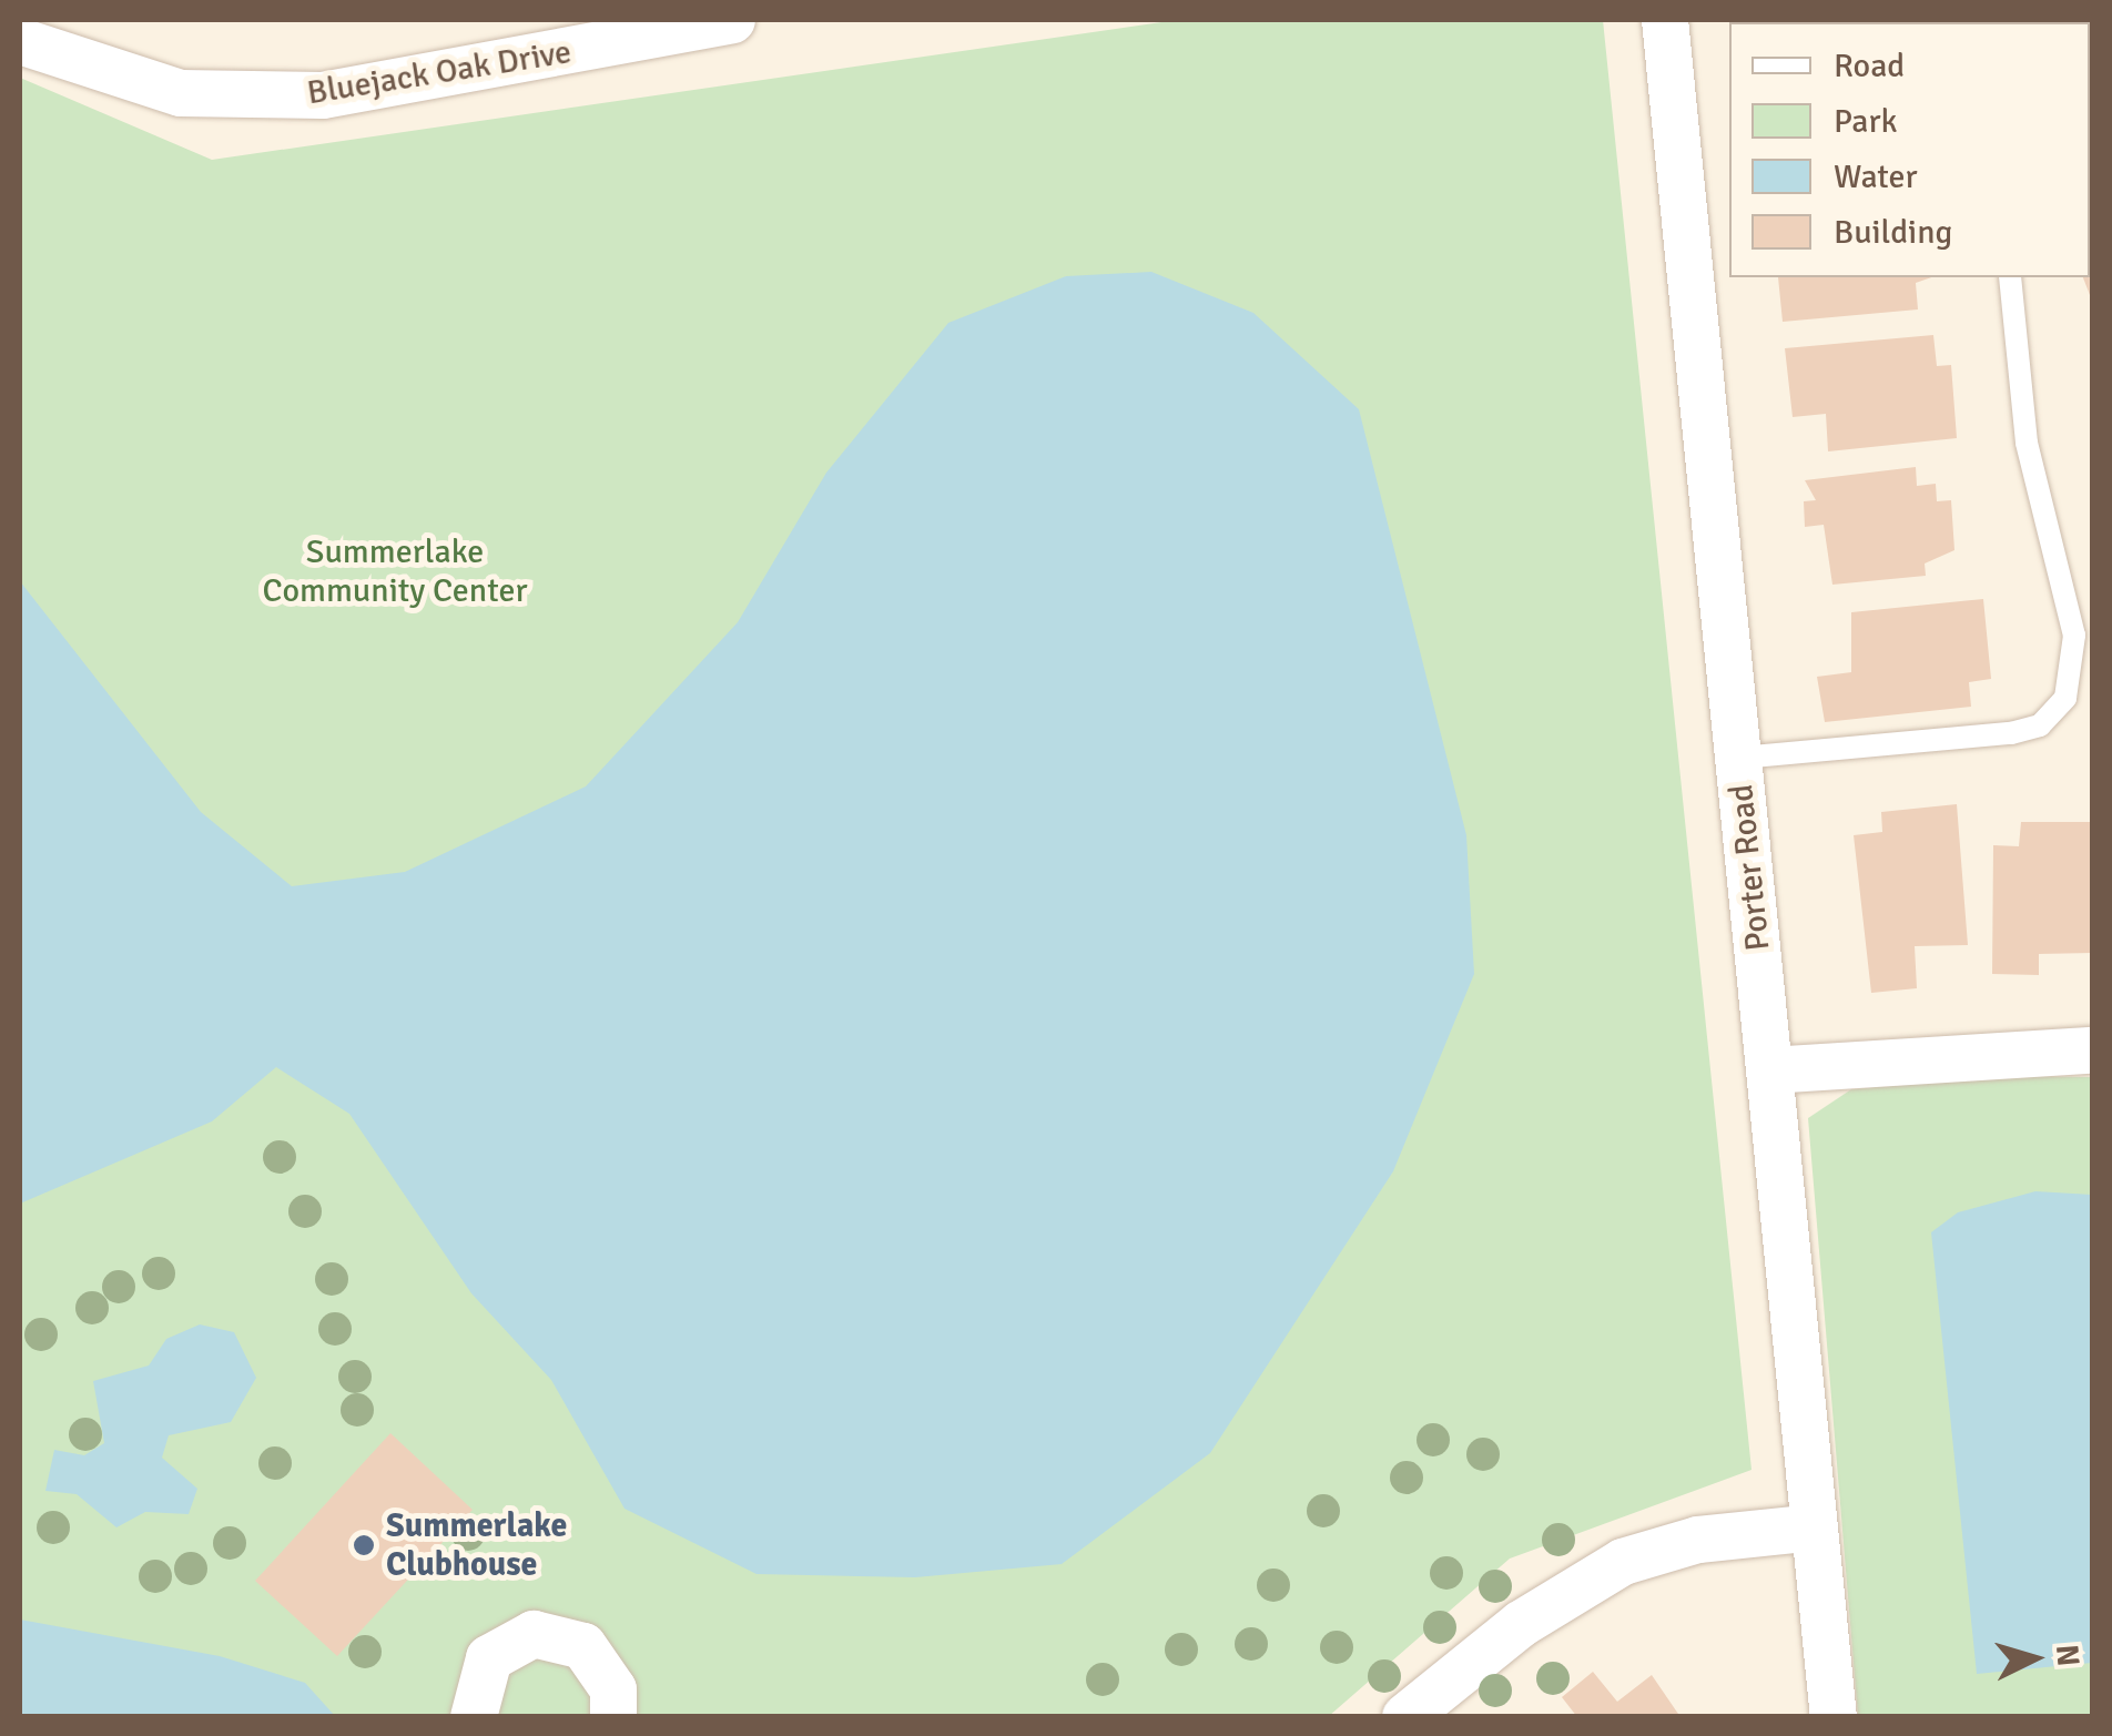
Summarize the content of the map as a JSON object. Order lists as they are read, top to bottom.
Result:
{
  "streets": {
    "street": ["Bluejack Oak Drive", "Porter Road"]
  },
  "parks": ["Summerlake Community Center"],
  "places": ["Summerlake Clubhouse"],
  "legend": [
    "Road",
    "Park",
    "Water",
    "Building"
  ],
  "north": "right"
}
